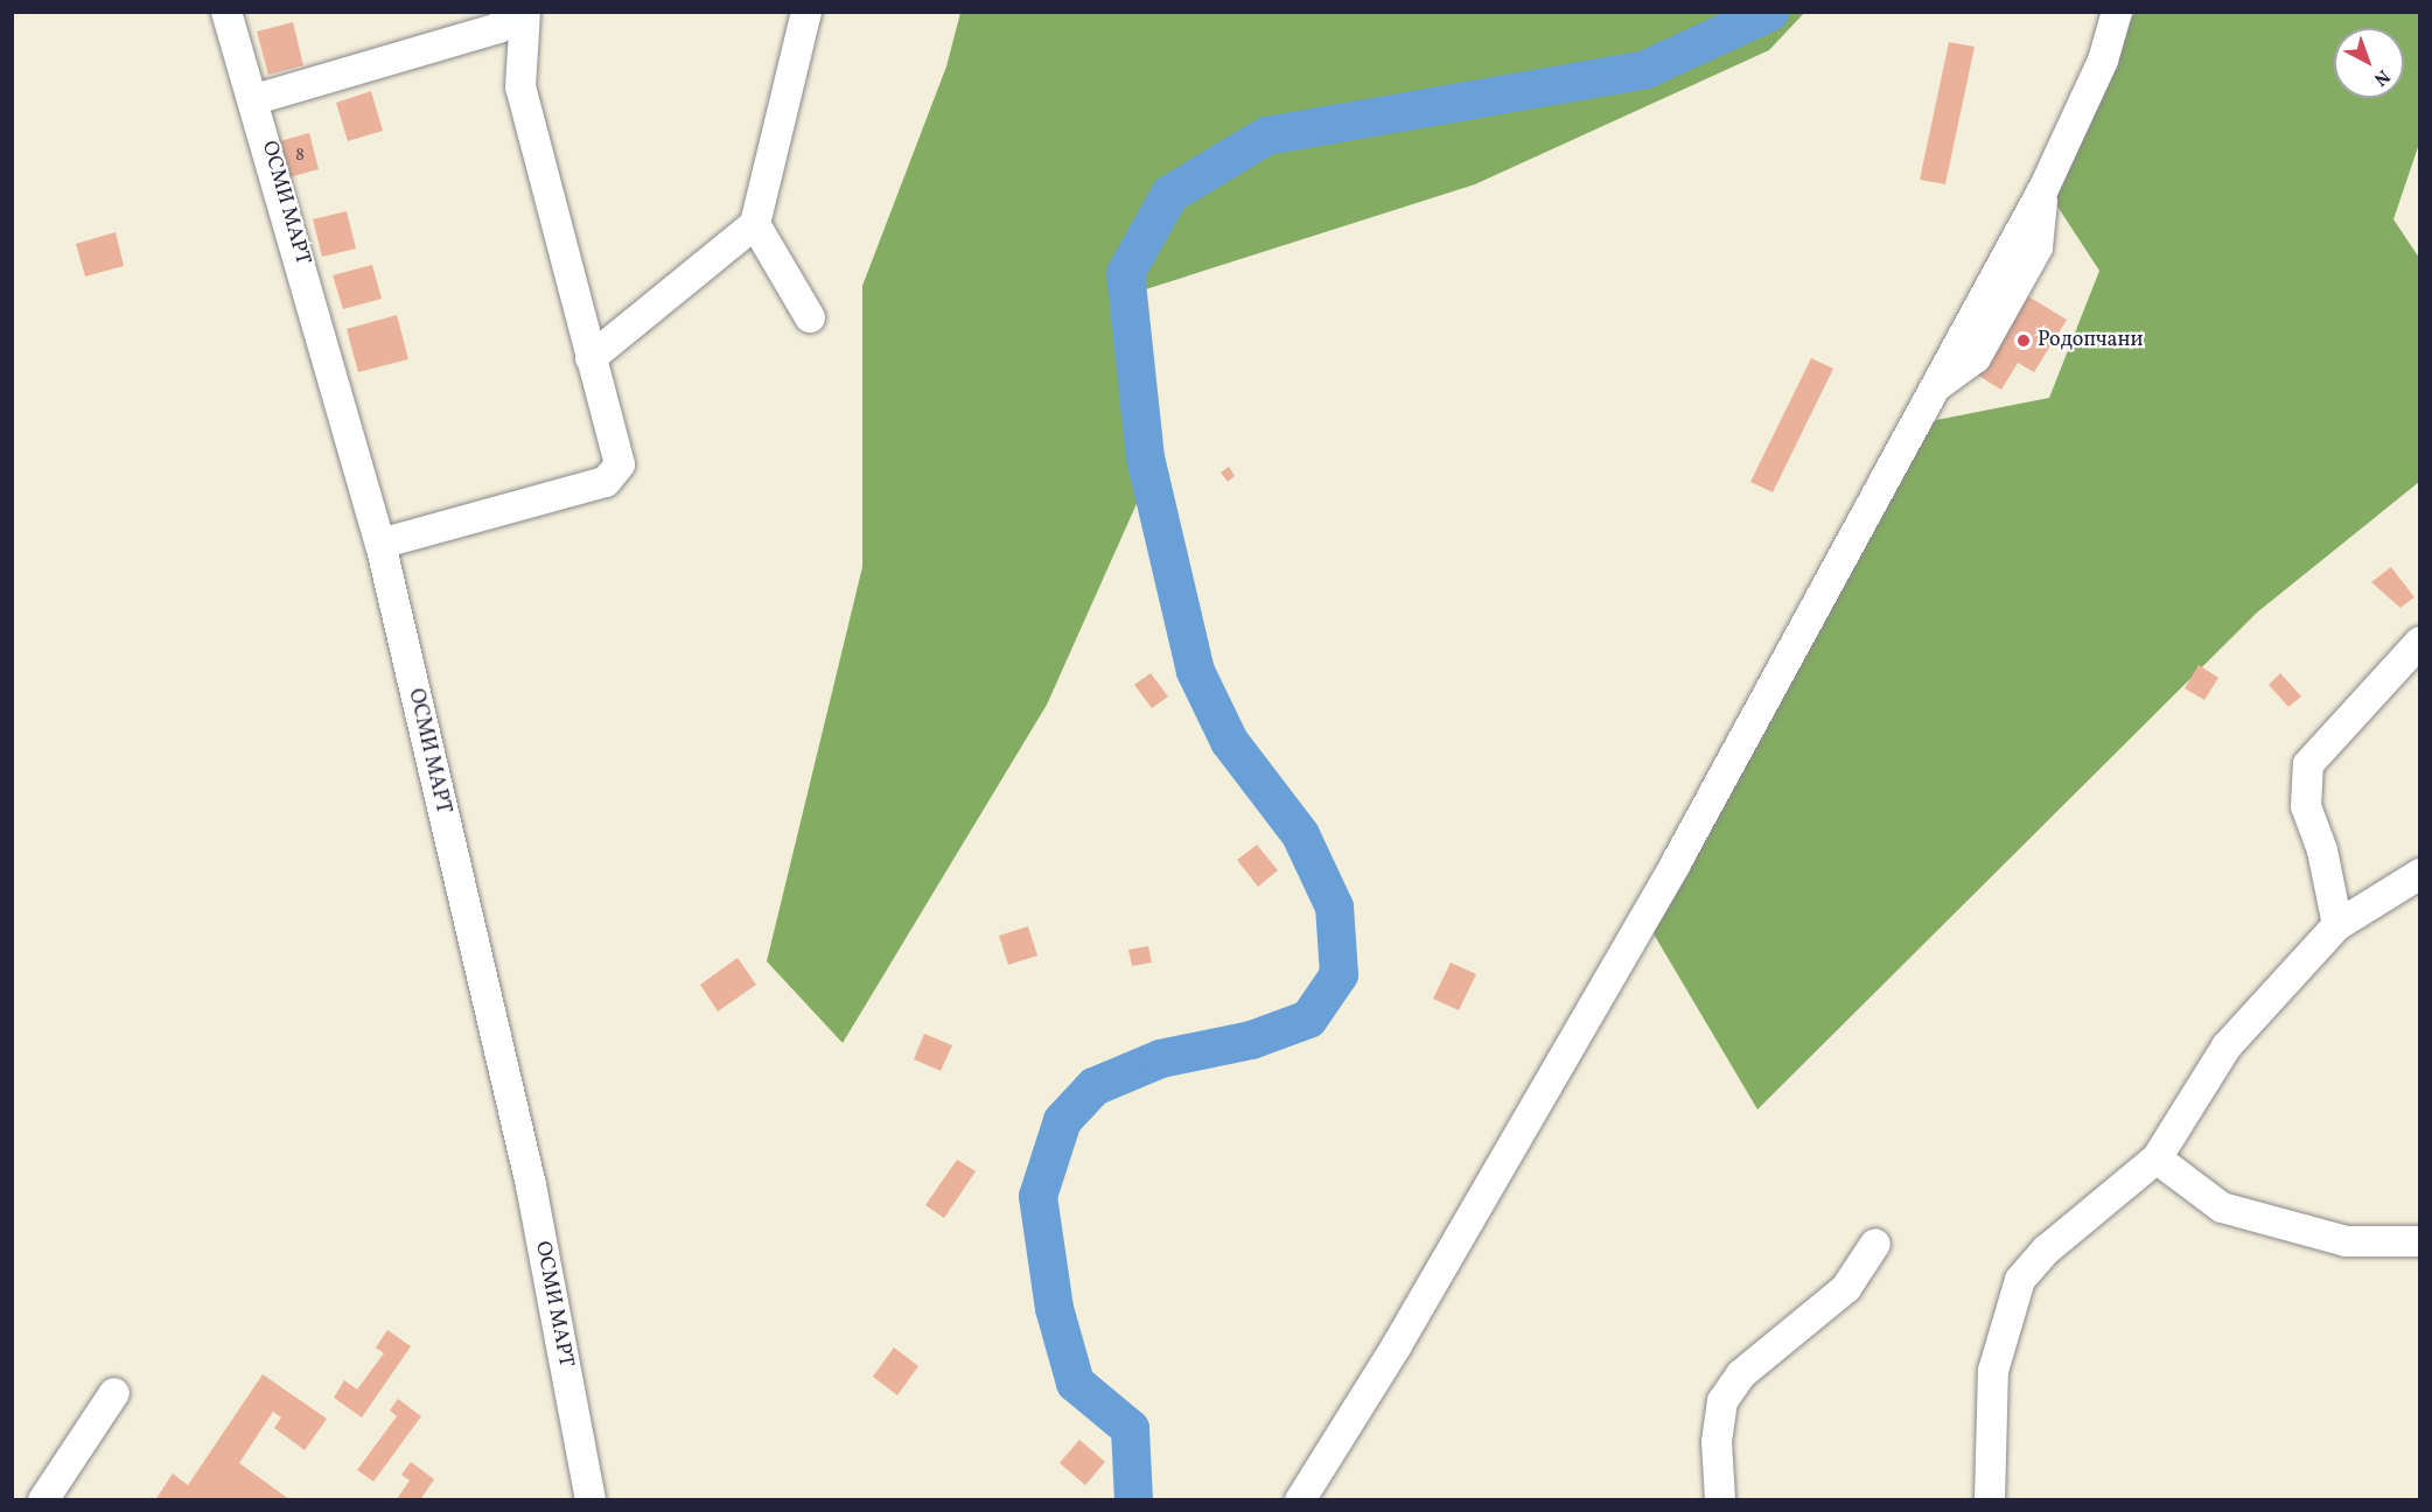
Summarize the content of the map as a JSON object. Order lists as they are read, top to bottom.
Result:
{
  "streets": {
    "street": ["ОСМИ МАРТ"]
  },
  "places": ["Родопчани"],
  "house_numbers": ["8"],
  "north": "bottom right"
}
